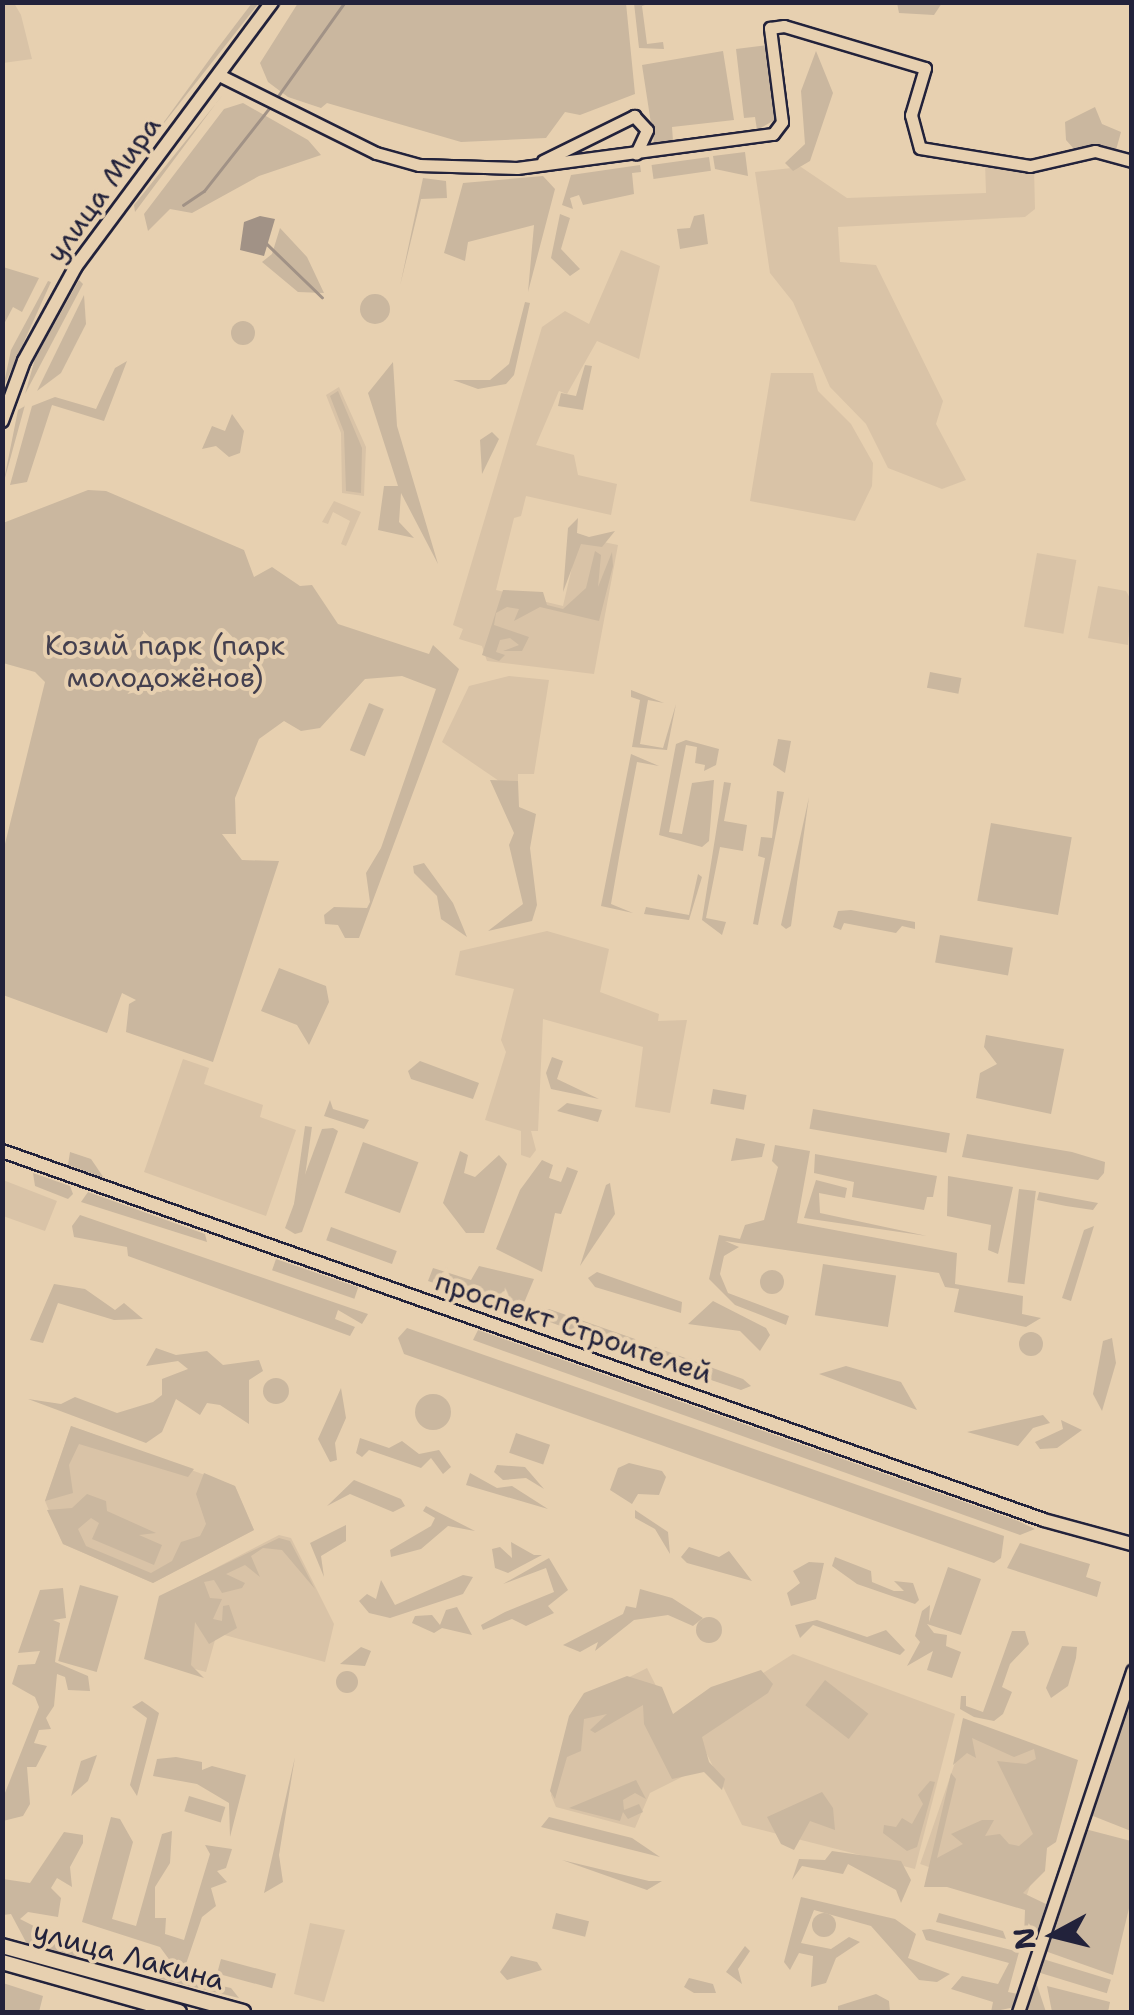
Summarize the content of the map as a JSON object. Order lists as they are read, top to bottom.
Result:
{
  "streets": {
    "highway": ["улица Лакина"],
    "main road": ["улица Мира", "проспект Строителей"]
  },
  "parks": ["Козий парк (парк молодожёнов)"],
  "north": "left"
}
